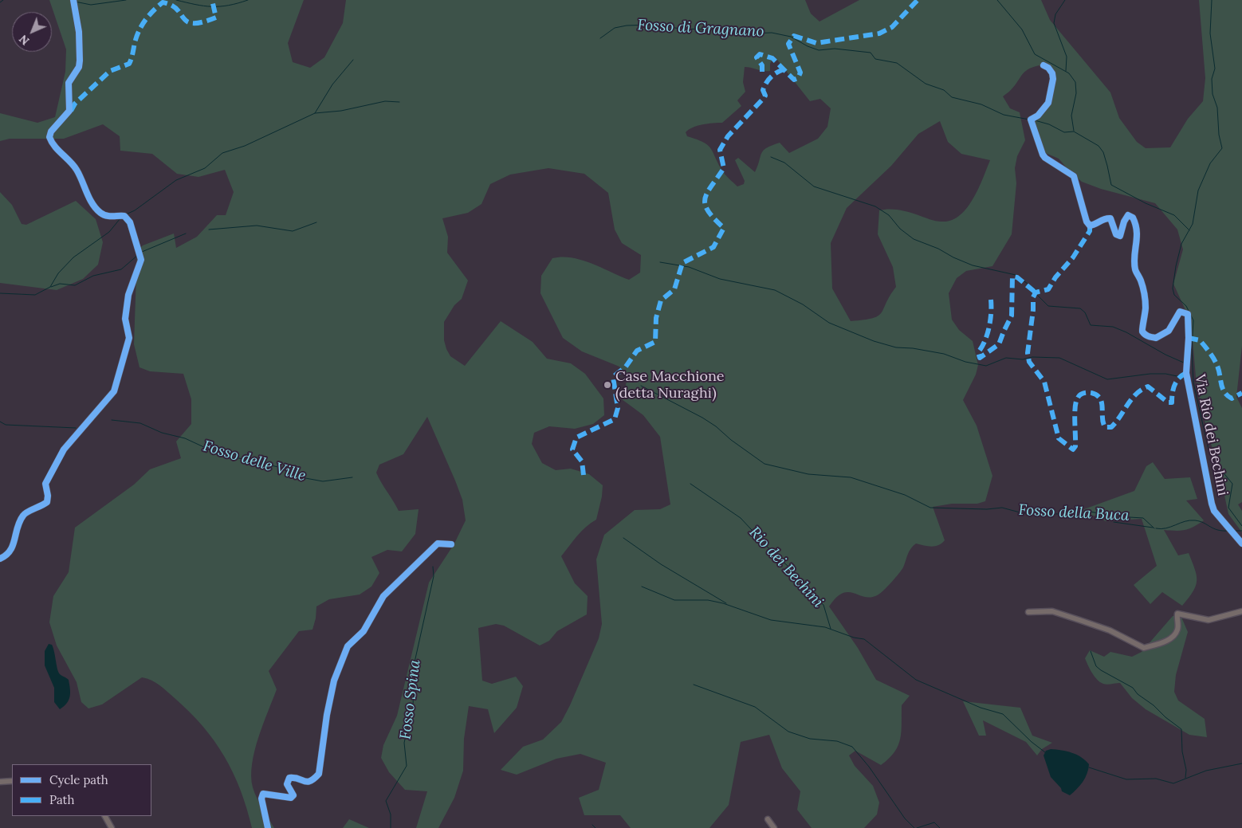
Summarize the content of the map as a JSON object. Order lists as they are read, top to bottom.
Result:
{
  "streets": {
    "street": ["Via Rio dei Bechini"]
  },
  "water": [
    "Fosso di Gragnano",
    "Fosso delle Ville",
    "Fosso della Buca",
    "Rio dei Bechini",
    "Fosso Spina"
  ],
  "places": ["Case Macchione (detta Nuraghi)"],
  "legend": ["Cycle path", "Path"],
  "north": "bottom left"
}
